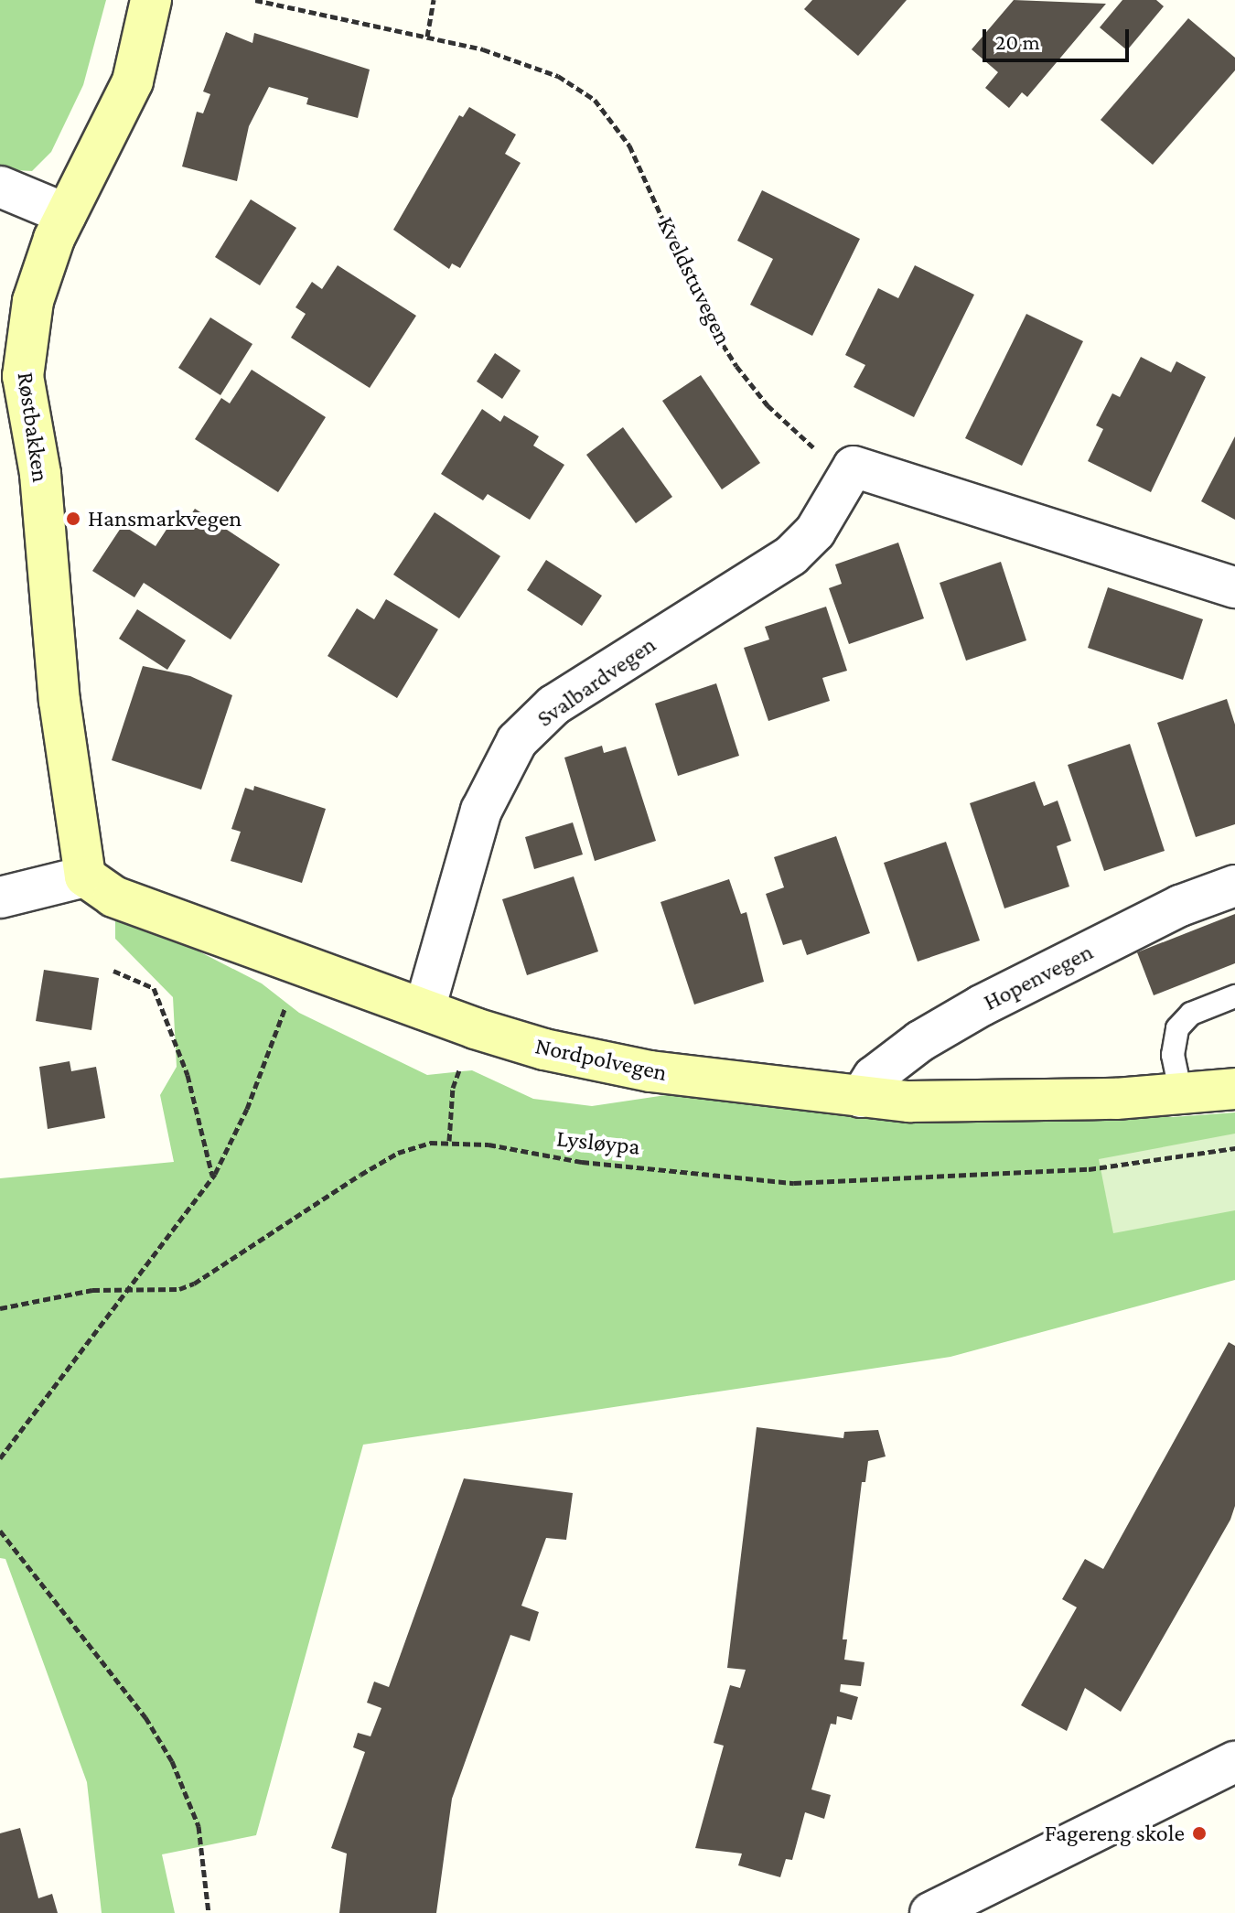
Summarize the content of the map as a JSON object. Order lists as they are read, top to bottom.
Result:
{
  "streets": {
    "street": [
      "Røstbakken",
      "Svalbardvegen",
      "Hopenvegen",
      "Nordpolvegen"
    ],
    "path": ["Kveldstuvegen", "Lysløypa"]
  },
  "crossings": [
    ["Kveldstuvegen", "Svalbardvegen"],
    ["Røstbakken", "Nordpolvegen"],
    ["Svalbardvegen", "Nordpolvegen"],
    ["Hopenvegen", "Nordpolvegen"]
  ],
  "places": ["Hansmarkvegen", "Fagereng skole"],
  "scale_bar": "20 m"
}
